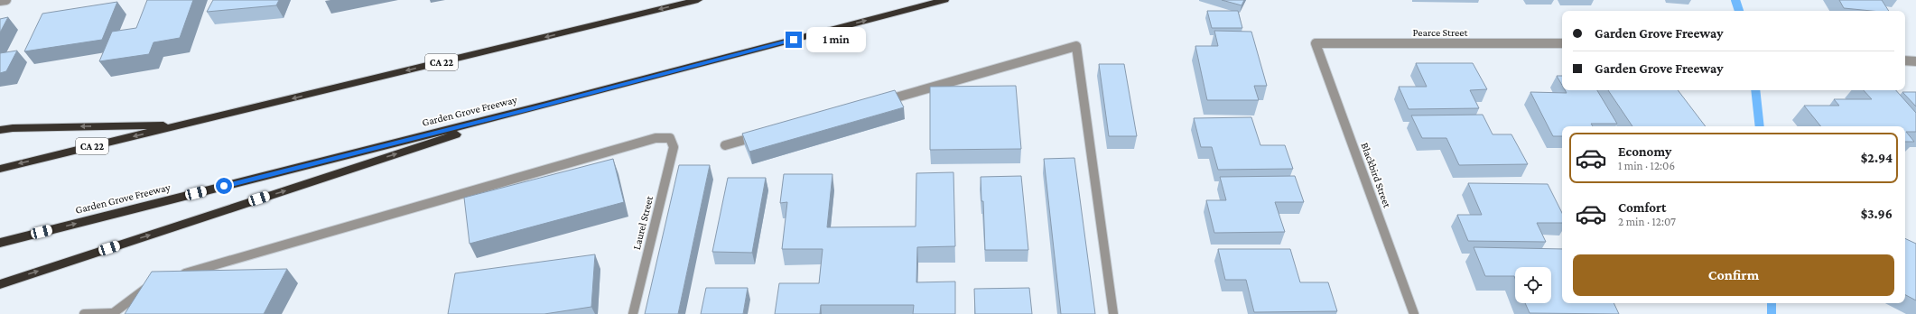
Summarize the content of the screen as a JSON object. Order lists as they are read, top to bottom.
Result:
{
  "streets": {
    "highway": ["CA 22", "Garden Grove Freeway"],
    "street": ["Pearce Street", "Blackbird Street", "Laurel Street"]
  },
  "crossings": [
    ["Pearce Street", "Blackbird Street"]
  ],
  "page": {
    "banner": ["Garden Grove Freeway", "Garden Grove Freeway"],
    "bubble": "1 min",
    "list": [
      {
        "name": "Economy",
        "note": "1 min · 12:06",
        "value": "$2.94"
      },
      {
        "name": "Comfort",
        "note": "2 min · 12:07",
        "value": "$3.96"
      }
    ],
    "buttons": "Confirm"
  }
}
